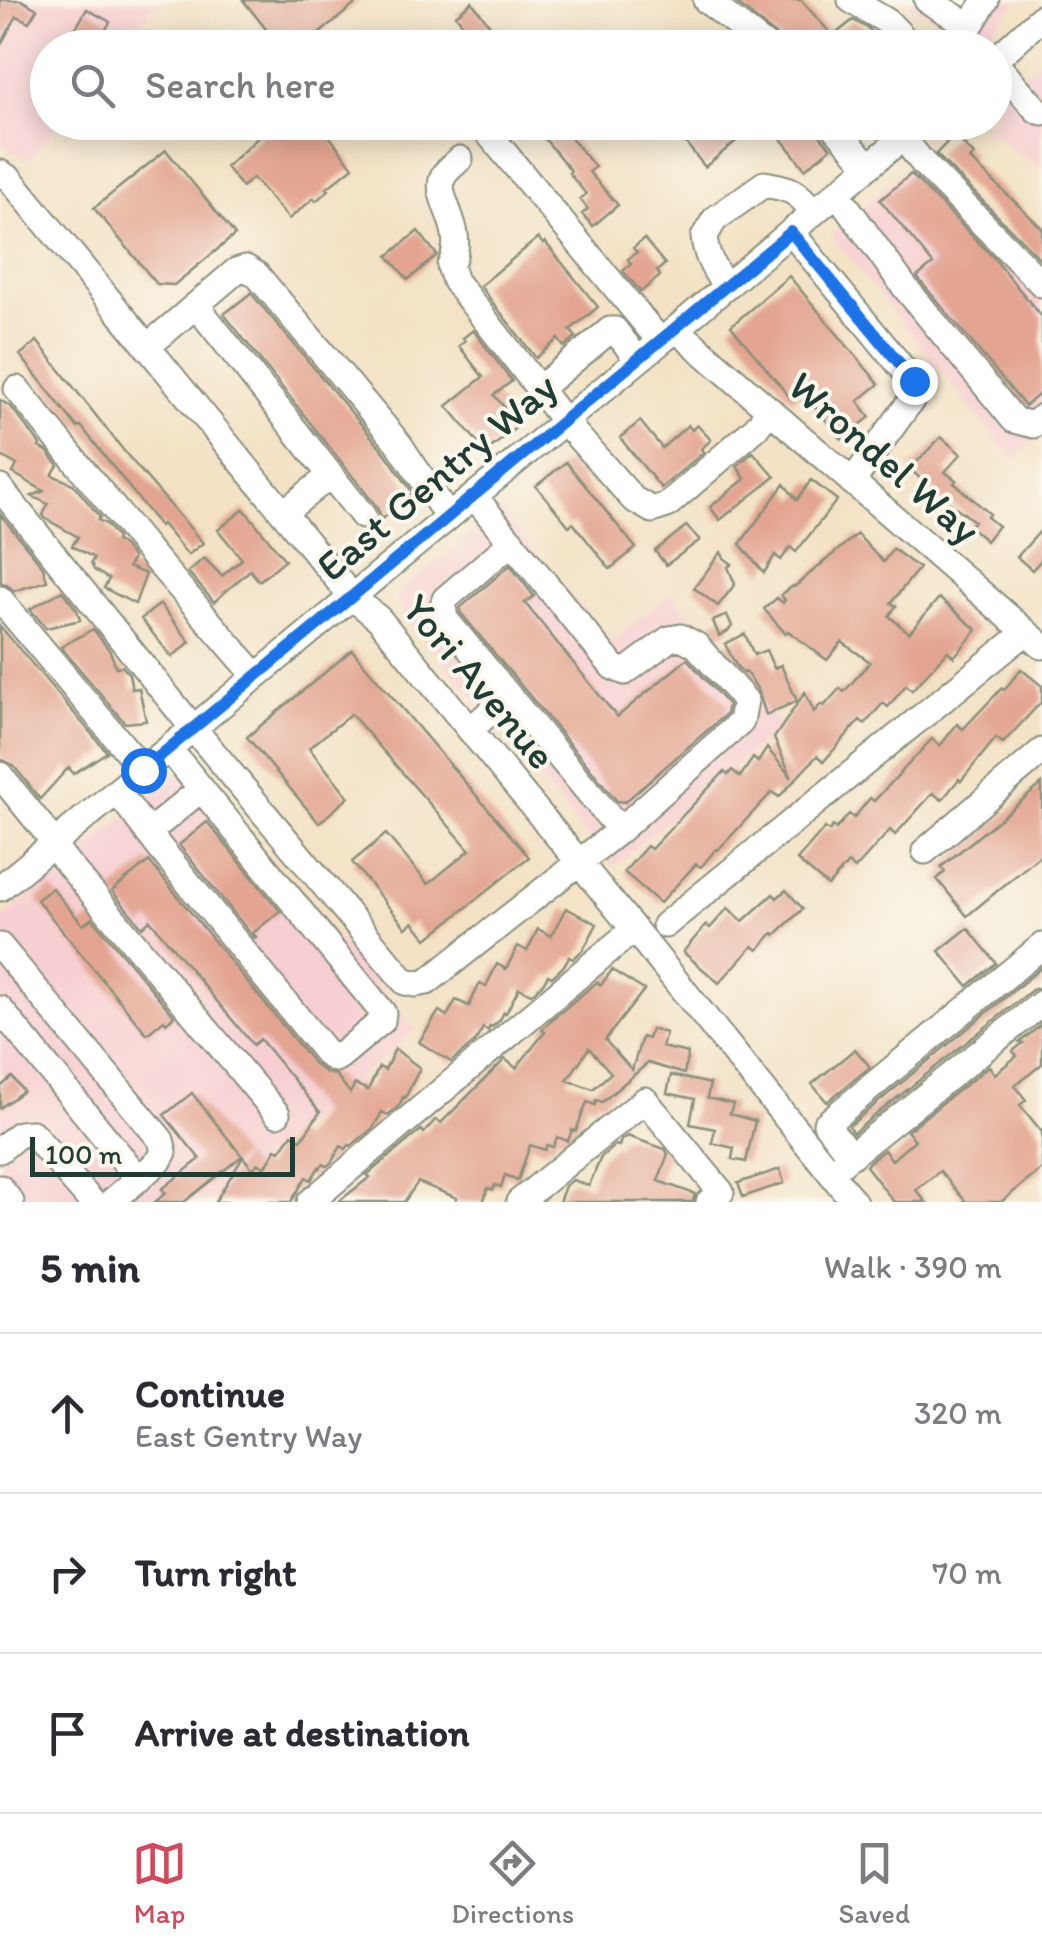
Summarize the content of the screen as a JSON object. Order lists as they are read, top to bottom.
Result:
{
  "streets": {
    "street": ["Wrondel Way", "East Gentry Way", "Yori Avenue"]
  },
  "crossings": [
    ["Wrondel Way", "East Gentry Way"],
    ["East Gentry Way", "Yori Avenue"]
  ],
  "scale_bar": "100 m",
  "page": {
    "search": "Search here",
    "scale": "100 m",
    "heading": ["5 min", "Walk · 390 m"],
    "list": [
      ["Continue", "East Gentry Way", "320 m"],
      ["Turn right", "70 m"],
      "Arrive at destination"
    ],
    "nav": ["Map", "Directions", "Saved"]
  }
}
